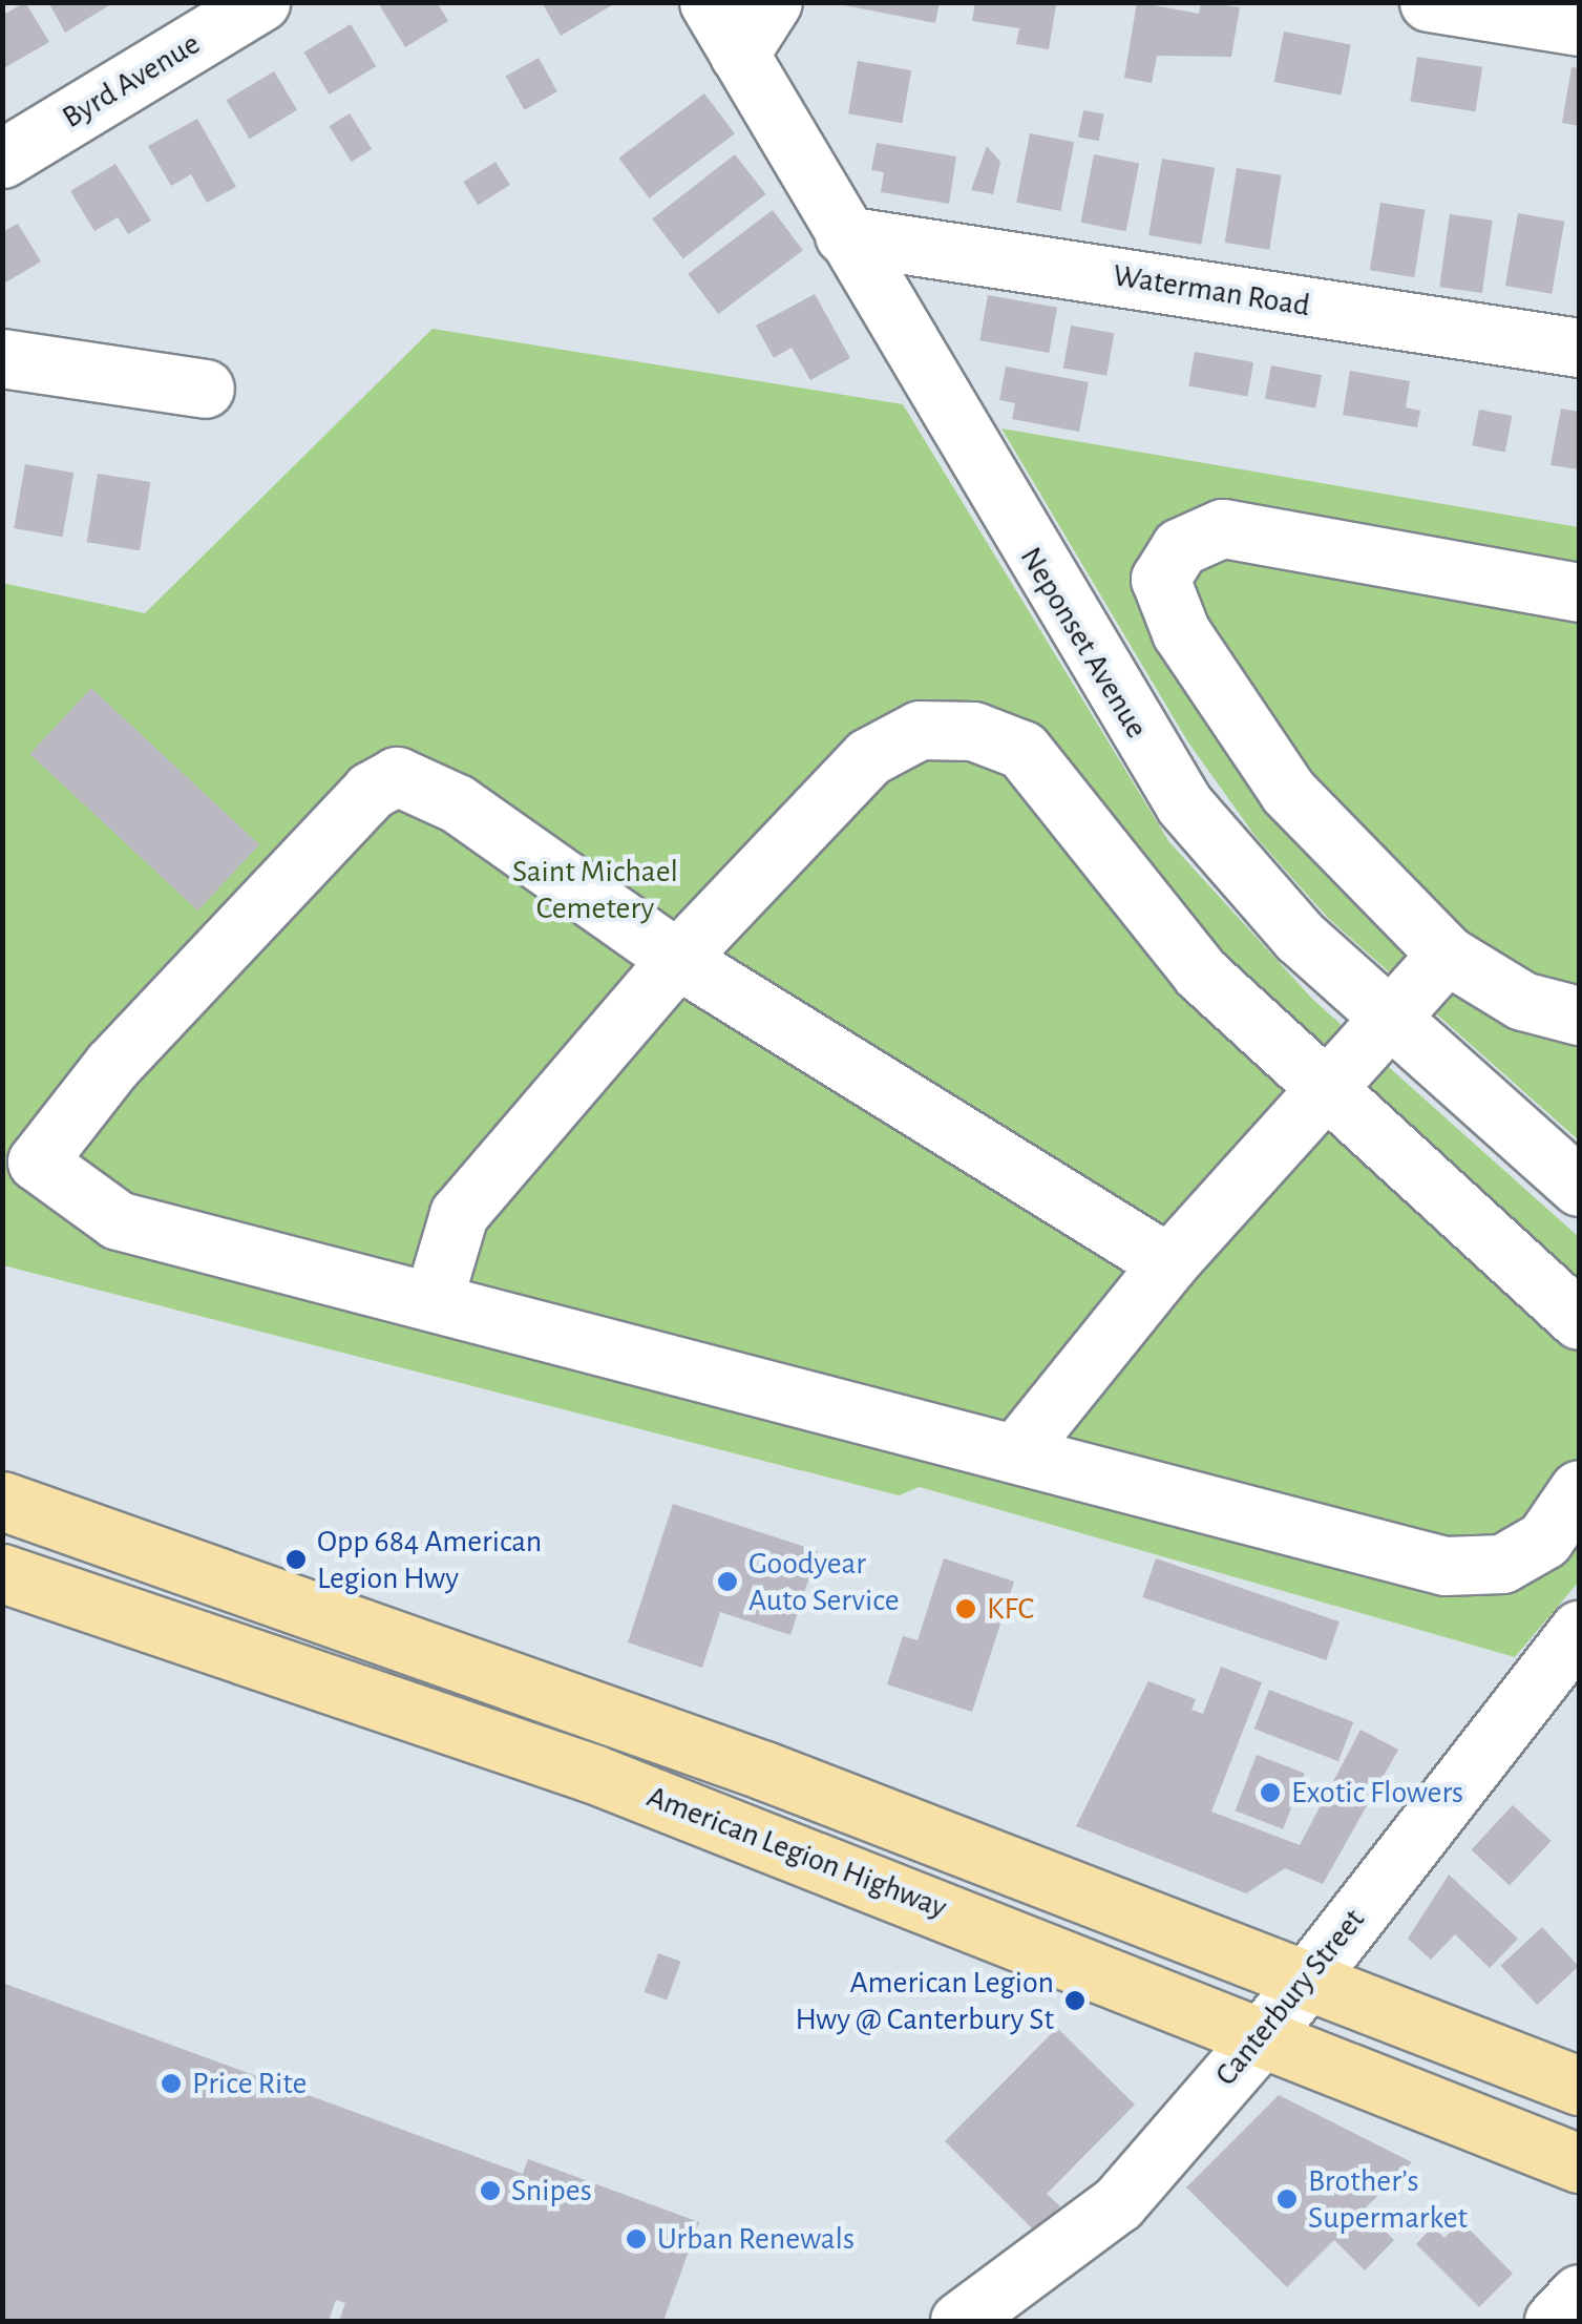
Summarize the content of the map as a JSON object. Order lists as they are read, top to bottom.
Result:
{
  "streets": {
    "main road": ["American Legion Highway"],
    "street": [
      "Byrd Avenue",
      "Waterman Road",
      "Neponset Avenue",
      "Canterbury Street"
    ]
  },
  "crossings": [
    ["Waterman Road", "Neponset Avenue"],
    ["American Legion Highway", "Canterbury Street"]
  ],
  "parks": ["Saint Michael Cemetery"],
  "places": [
    "Opp 684 American Legion Hwy",
    "Goodyear Auto Service",
    "KFC",
    "Exotic Flowers",
    "American Legion Hwy @ Canterbury St",
    "Price Rite",
    "Snipes",
    "Brother’s Supermarket",
    "Urban Renewals"
  ]
}
